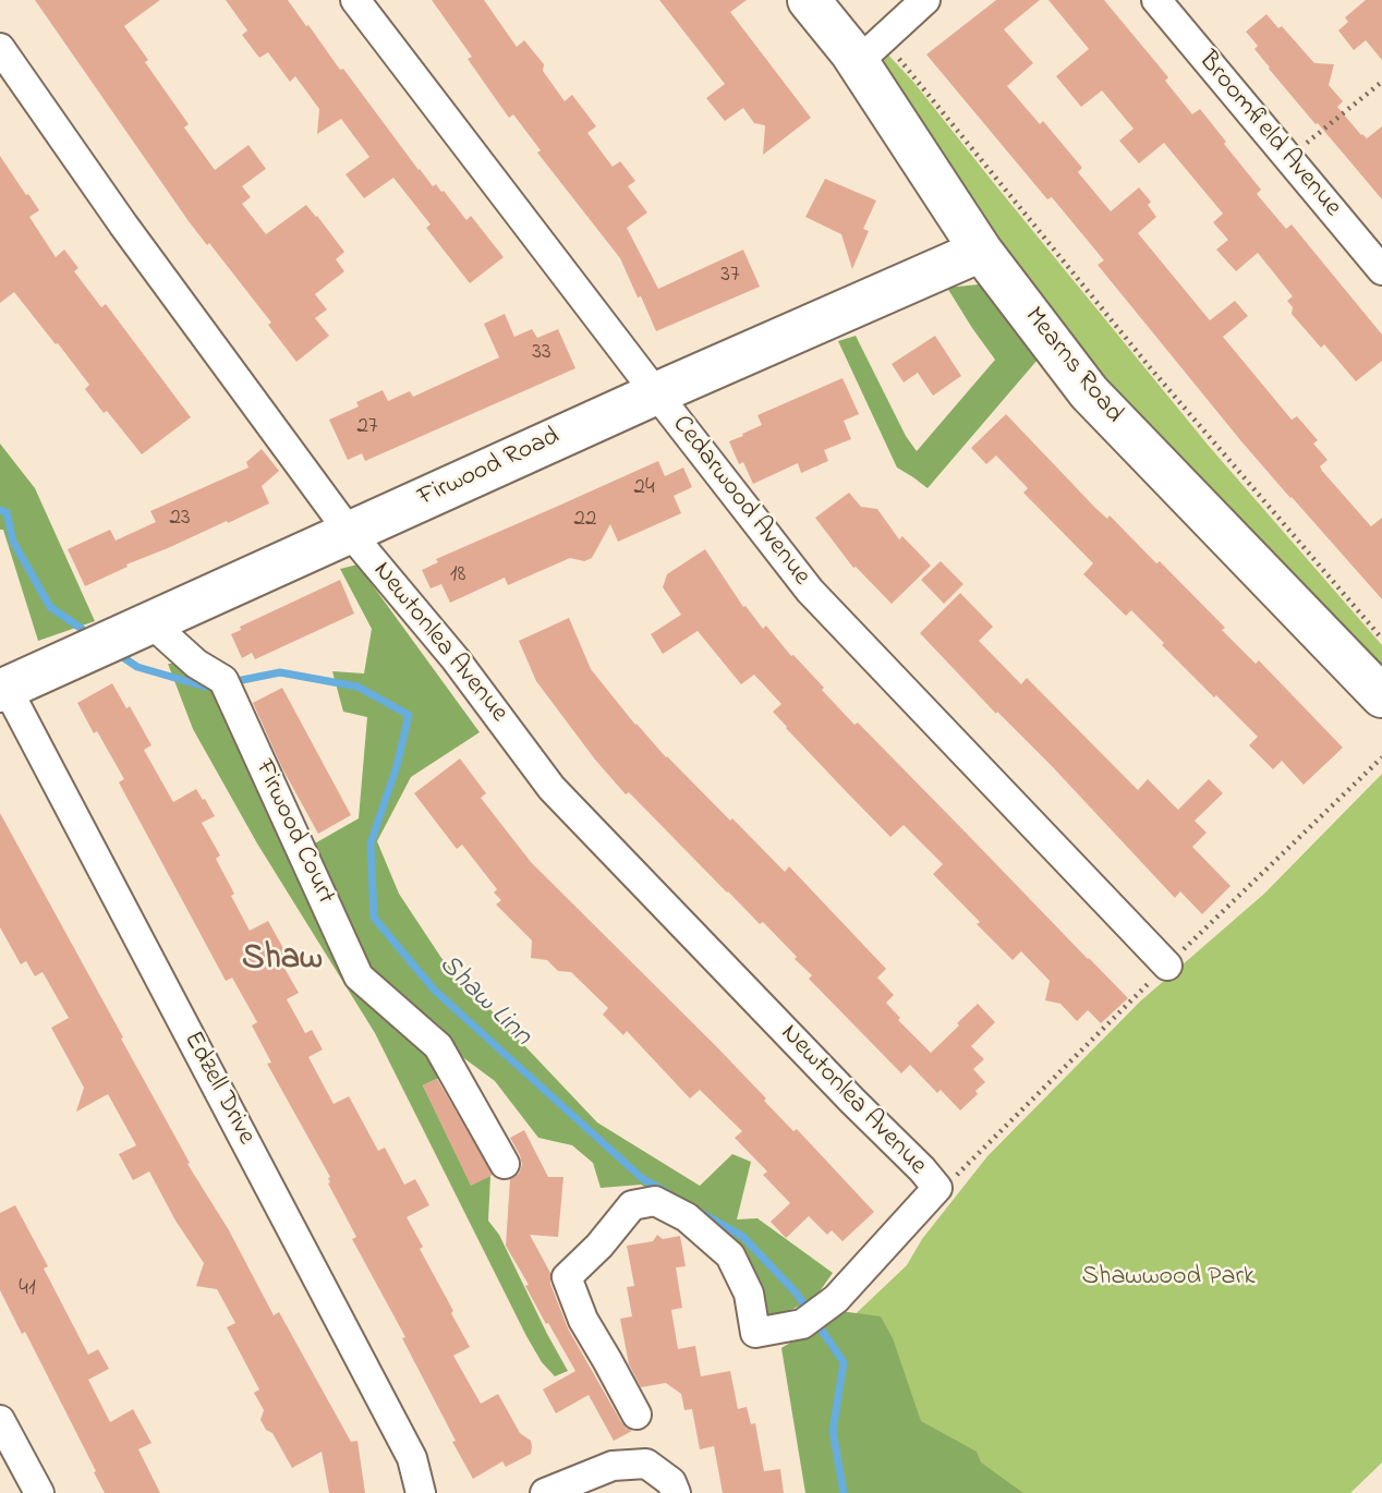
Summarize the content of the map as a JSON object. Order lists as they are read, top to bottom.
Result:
{
  "streets": {
    "street": [
      "Broomfield Avenue",
      "Mearns Road",
      "Firwood Road",
      "Cedarwood Avenue",
      "Newtonlea Avenue",
      "Firwood Court",
      "Edzell Drive"
    ]
  },
  "crossings": [
    ["Mearns Road", "Firwood Road"],
    ["Firwood Road", "Cedarwood Avenue"],
    ["Firwood Road", "Newtonlea Avenue"],
    ["Firwood Road", "Firwood Court"],
    ["Firwood Road", "Edzell Drive"]
  ],
  "districts": ["Shaw"],
  "water": ["Shaw Linn"],
  "parks": ["Shawwood Park"],
  "house_numbers": [
    "37",
    "33",
    "27",
    "24",
    "23",
    "22",
    "18",
    "41"
  ]
}
